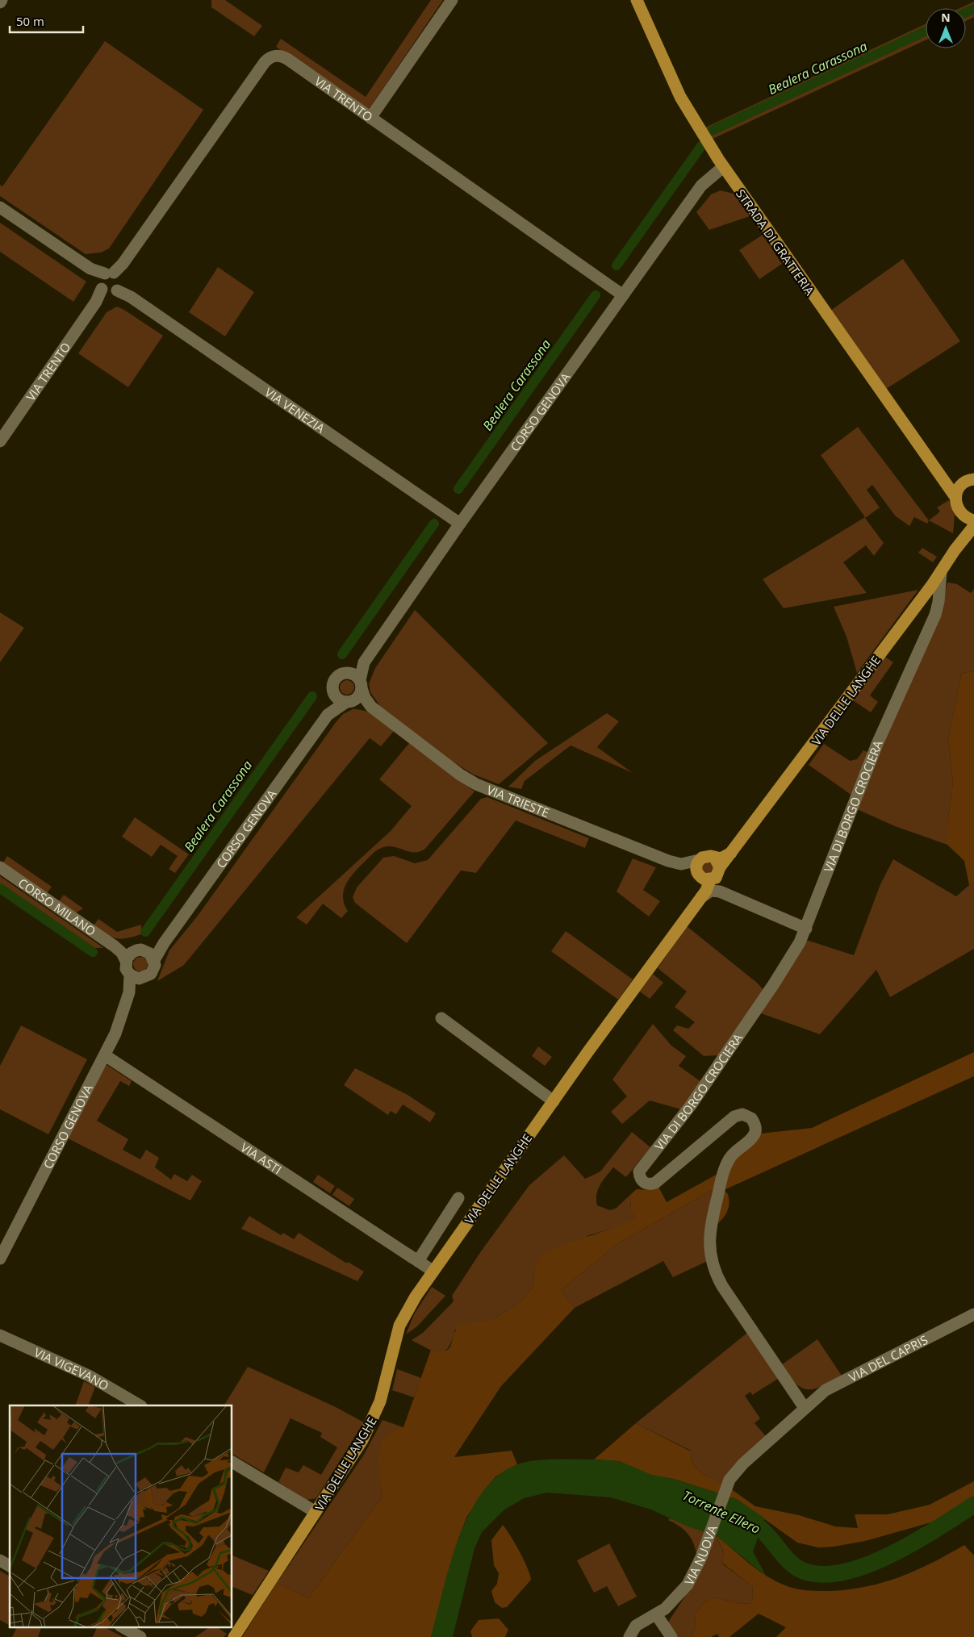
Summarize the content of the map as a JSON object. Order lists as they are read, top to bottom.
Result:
{
  "streets": {
    "main road": ["STRADA DI GRATTERIA", "VIA DELLE LANGHE"],
    "street": [
      "VIA TRENTO",
      "VIA VENEZIA",
      "CORSO GENOVA",
      "VIA TRIESTE",
      "VIA DI BORGO CROCIERA",
      "CORSO MILANO",
      "VIA ASTI",
      "VIA DEL CAPRIS",
      "VIA VIGEVANO",
      "VIA NUOVA"
    ]
  },
  "crossings": [
    ["VIA TRENTO", "VIA VENEZIA"],
    ["VIA TRENTO", "CORSO GENOVA"],
    ["STRADA DI GRATTERIA", "CORSO GENOVA"],
    ["STRADA DI GRATTERIA", "VIA DELLE LANGHE"],
    ["VIA VENEZIA", "CORSO GENOVA"],
    ["CORSO GENOVA", "VIA TRIESTE"],
    ["CORSO GENOVA", "CORSO MILANO"],
    ["CORSO GENOVA", "VIA ASTI"],
    ["VIA DELLE LANGHE", "VIA TRIESTE"],
    ["VIA DELLE LANGHE", "VIA DI BORGO CROCIERA"],
    ["VIA DELLE LANGHE", "VIA ASTI"],
    ["VIA DI BORGO CROCIERA", "VIA DEL CAPRIS"],
    ["VIA DI BORGO CROCIERA", "VIA NUOVA"],
    ["VIA DEL CAPRIS", "VIA NUOVA"]
  ],
  "water": ["Bealera Carassona", "Torrente Ellero"],
  "scale_bar": "50 m",
  "north": "top"
}
